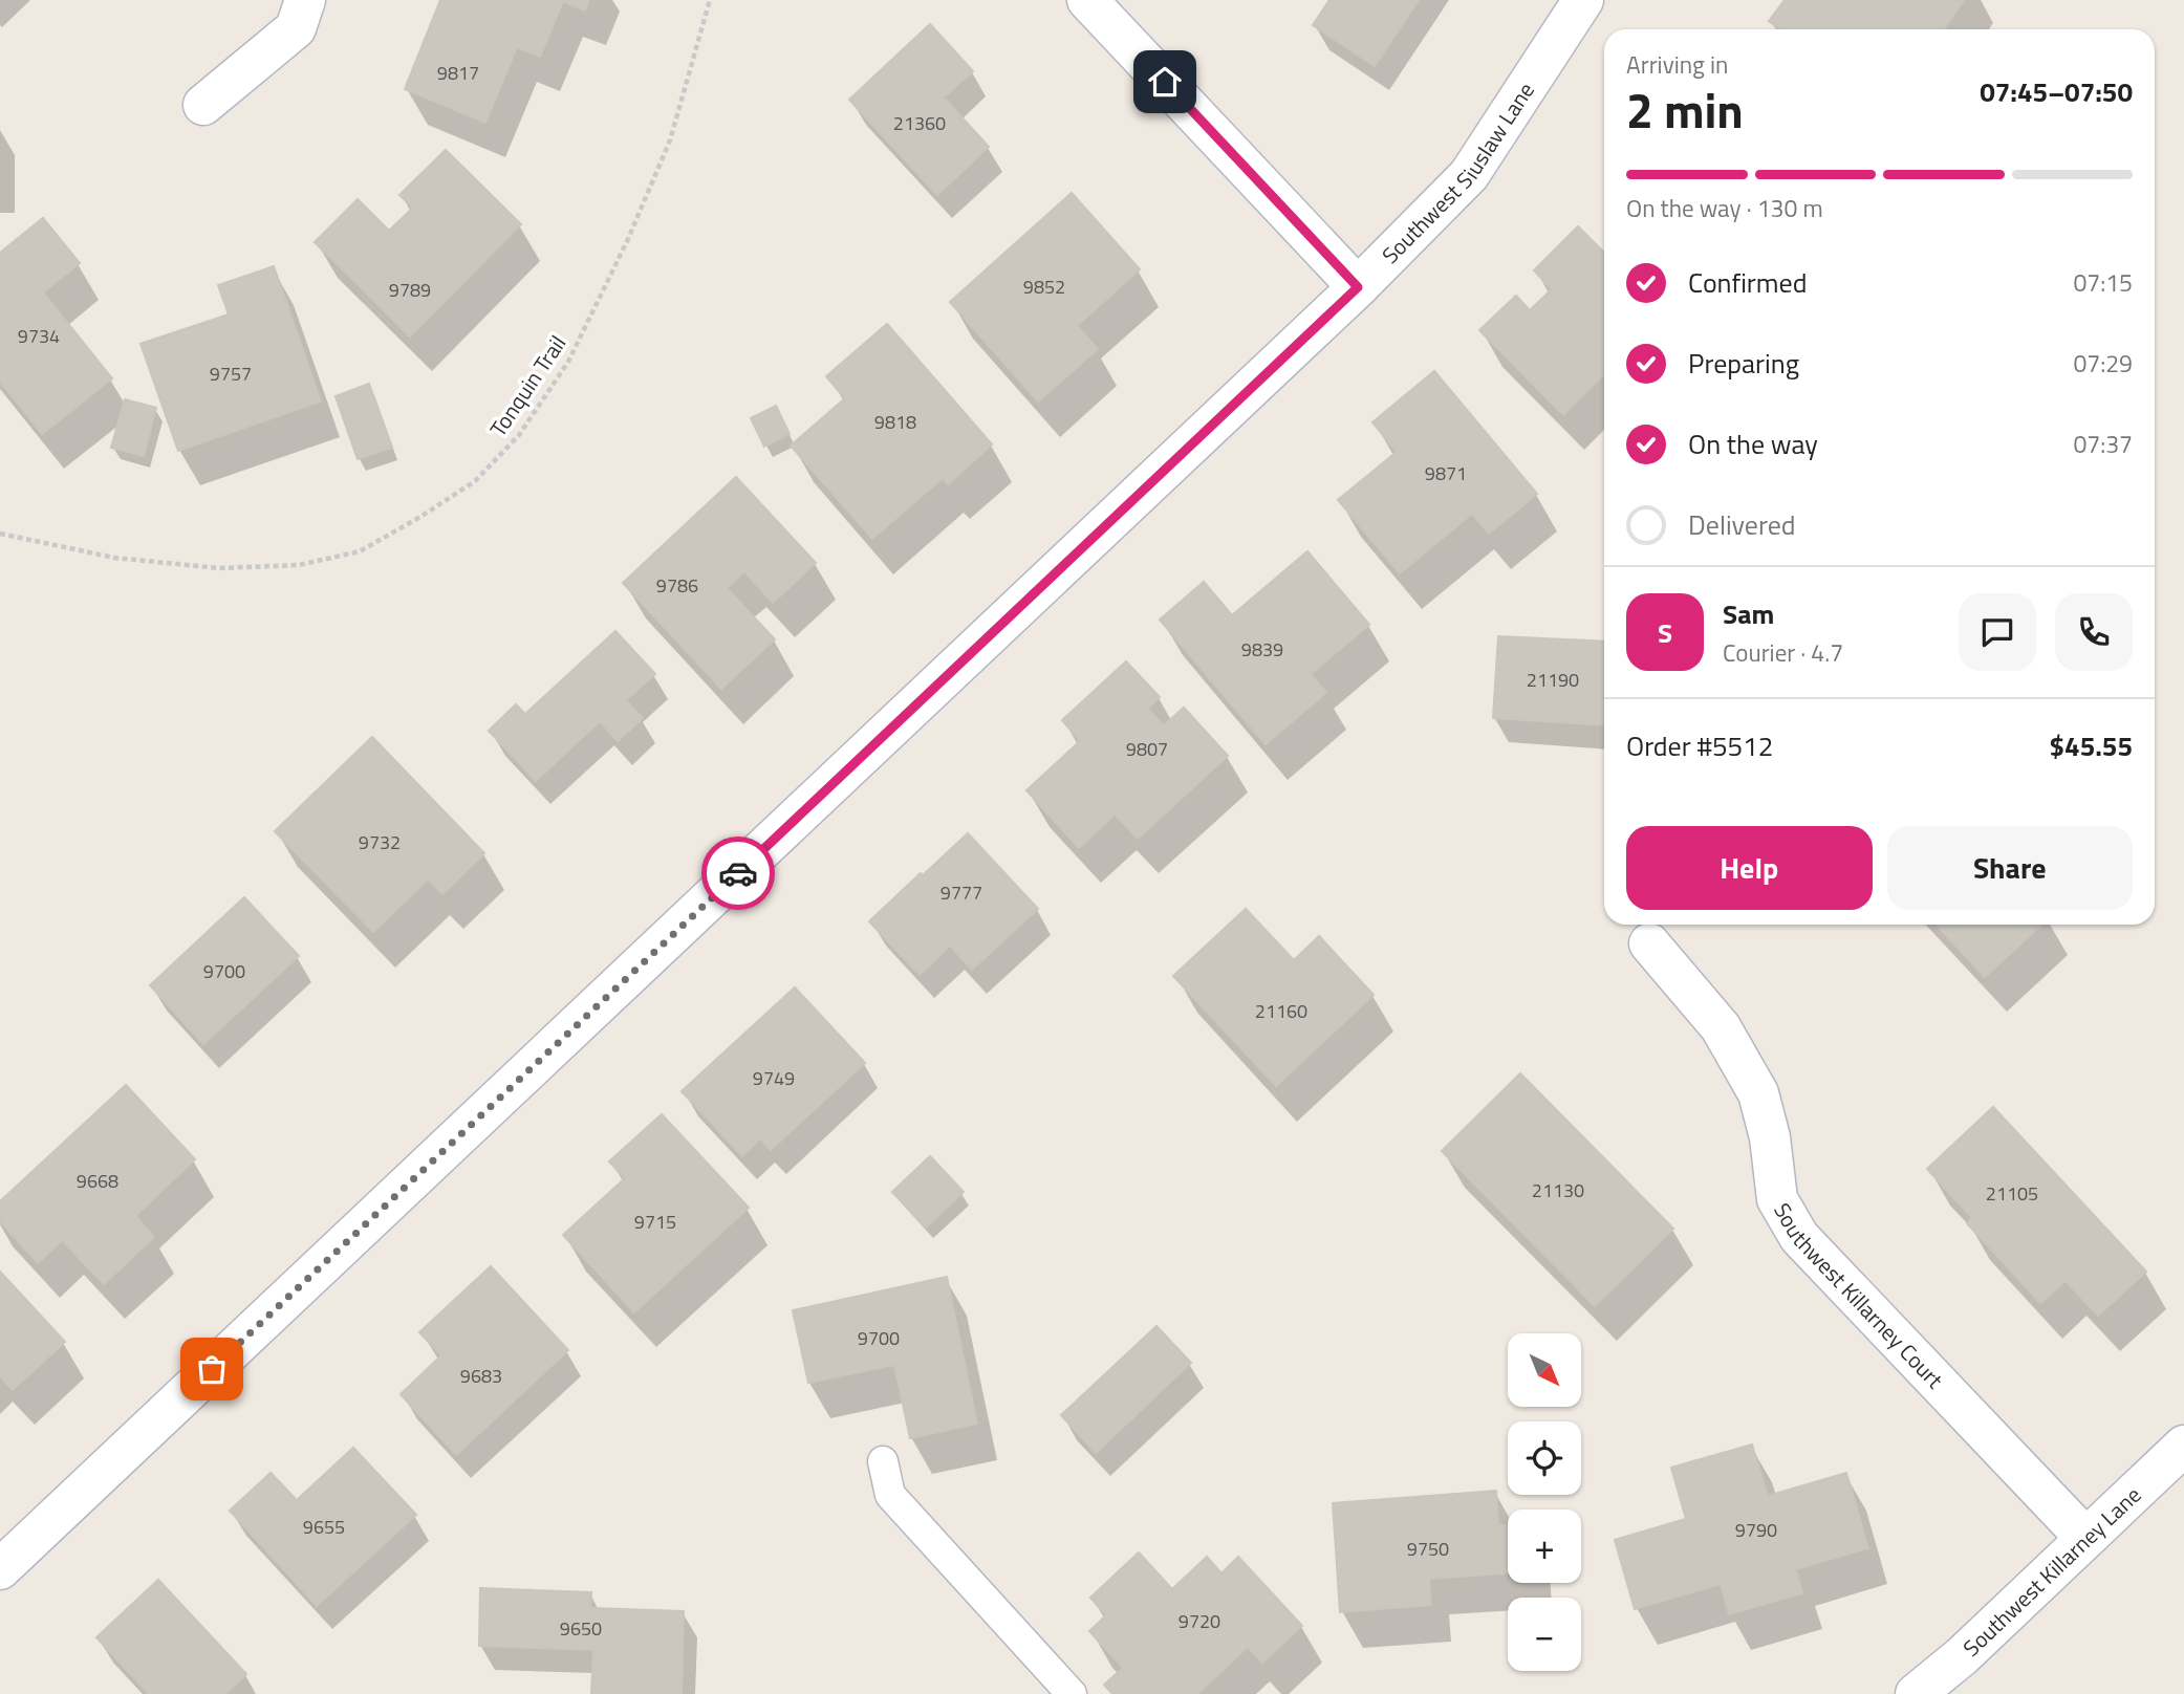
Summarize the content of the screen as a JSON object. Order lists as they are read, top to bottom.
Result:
{
  "streets": {
    "street": ["Southwest Siuslaw Lane", "Southwest Killarney Court", "Southwest Killarney Lane"],
    "path": ["Tonquin Trail"]
  },
  "crossings": [
    ["Southwest Killarney Court", "Southwest Killarney Lane"]
  ],
  "house_numbers": [
    "9817",
    "21360",
    "9852",
    "9789",
    "9734",
    "9757",
    "9818",
    "9871",
    "9786",
    "9839",
    "21190",
    "9807",
    "9732",
    "9777",
    "9700",
    "21160",
    "9749",
    "9668",
    "21130",
    "21105",
    "9715",
    "9700",
    "9683",
    "9655",
    "9790",
    "9750",
    "9720",
    "9650"
  ],
  "north": "bottom right",
  "page": {
    "heading": ["2 min", "Arriving in", "07:45–07:50"],
    "panel": [
      "Sam",
      "Courier · 4.7",
      "Order #5512",
      "$45.55"
    ],
    "bar": "On the way · 130 m",
    "list": [
      ["Confirmed", "07:15"],
      ["Preparing", "07:29"],
      ["On the way", "07:37"],
      "Delivered"
    ],
    "round": "S",
    "buttons": ["Help", "Share"],
    "map_buttons": ["+", "−"]
  }
}
